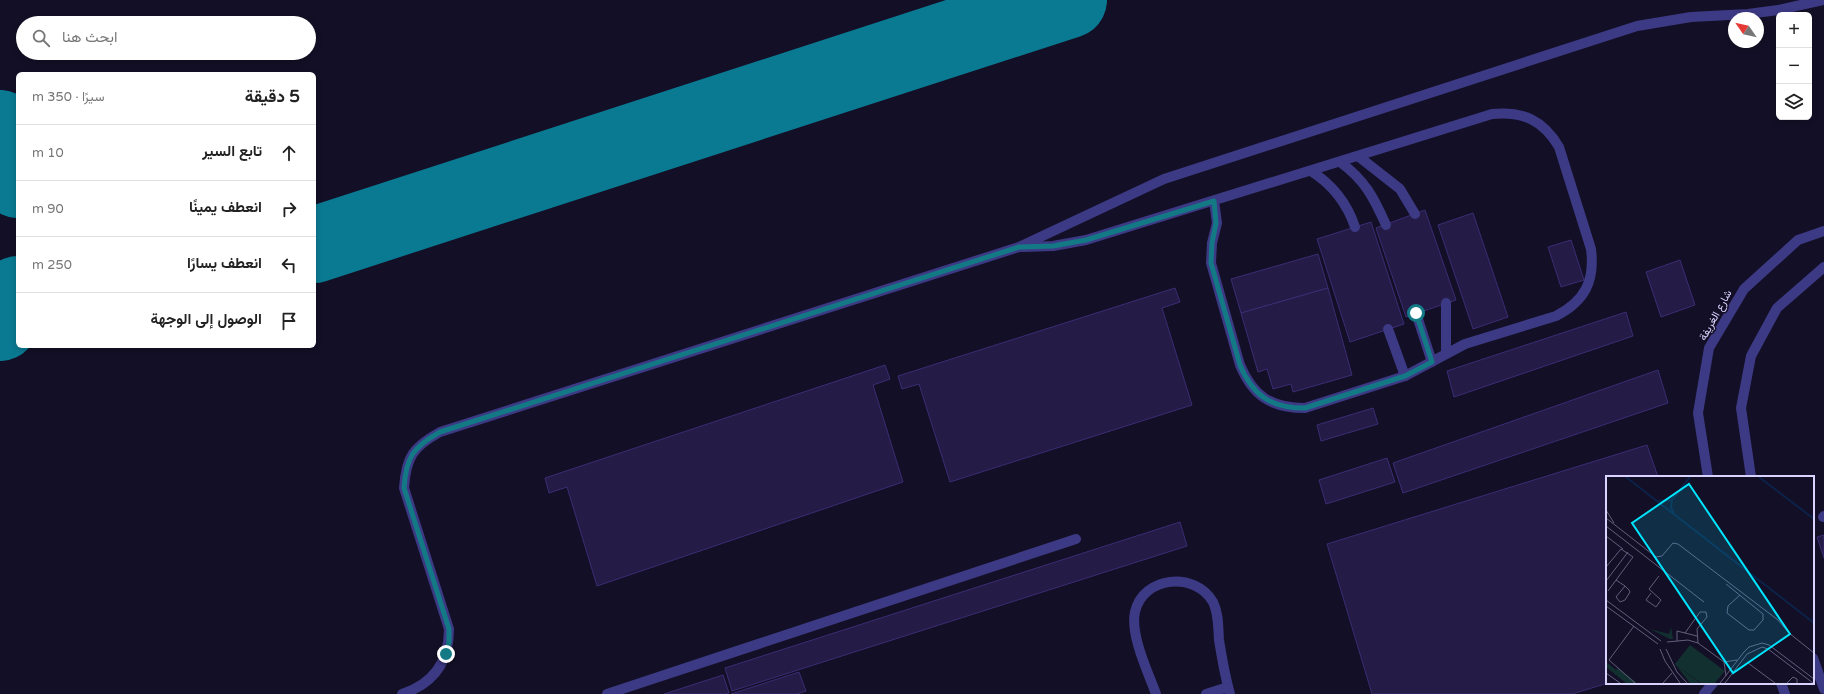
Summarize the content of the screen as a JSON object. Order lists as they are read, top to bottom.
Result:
{
  "streets": {
    "street": ["شارع الغريفة"]
  },
  "north": "top left",
  "page": {
    "map_buttons": ["+", "−"],
    "search": "ابحث هنا",
    "heading": ["5 دقيقة", "سيرًا · 350 m"],
    "list": [
      ["تابع السير", "10 m"],
      ["انعطف يمينًا", "90 m"],
      ["انعطف يسارًا", "250 m"],
      "الوصول إلى الوجهة"
    ]
  }
}
